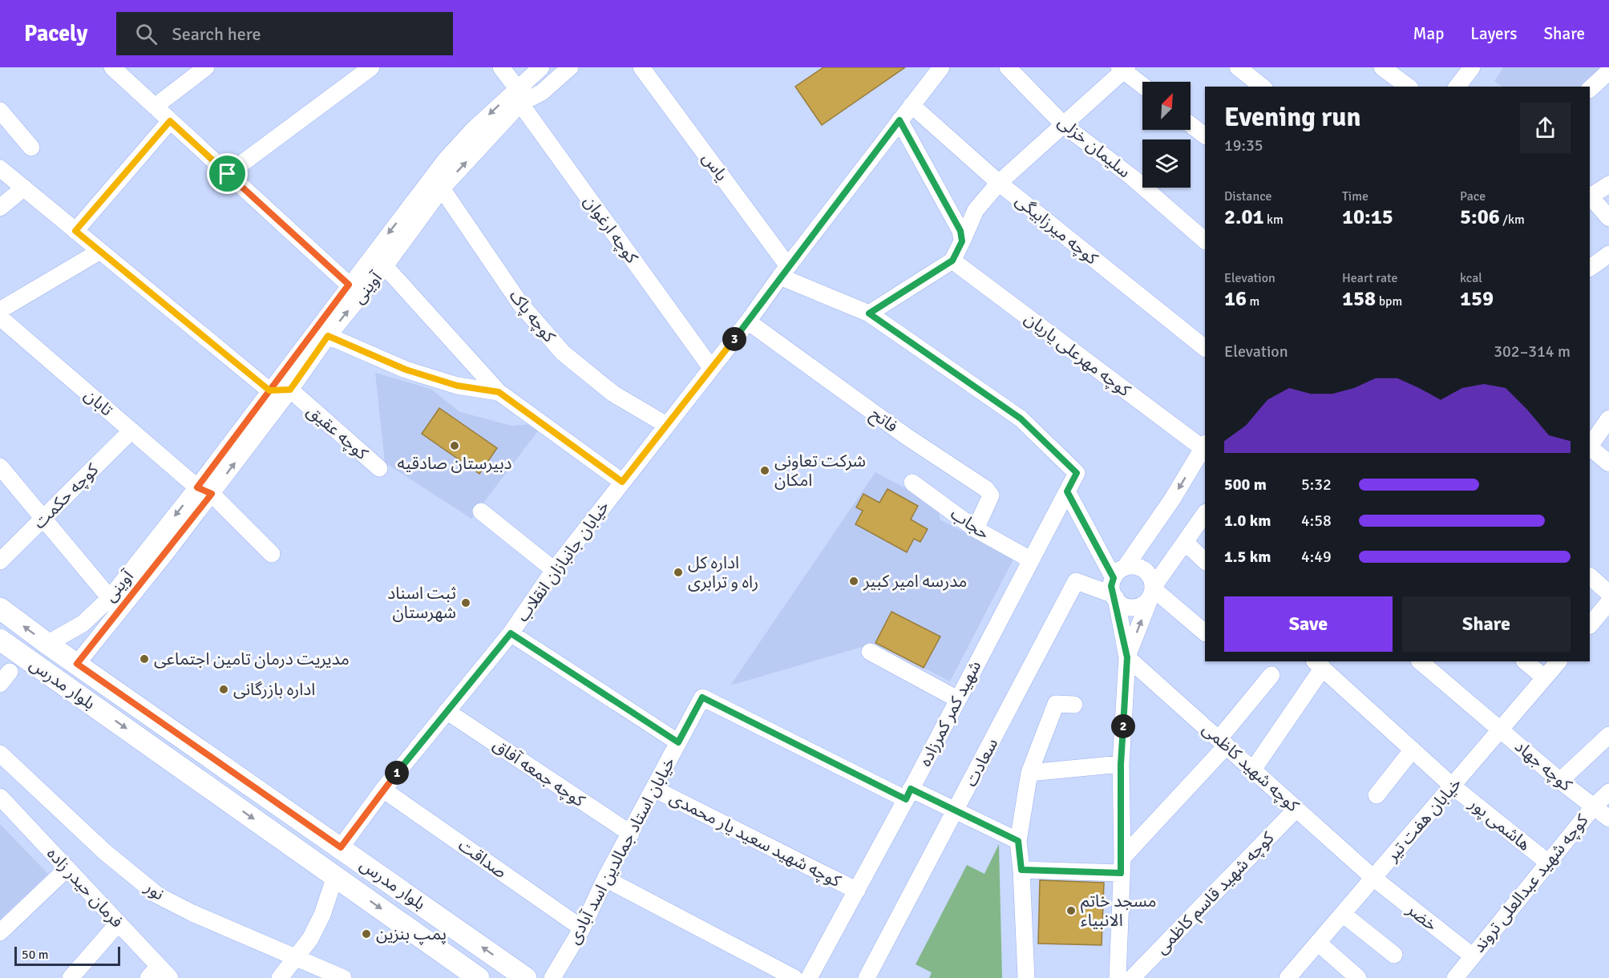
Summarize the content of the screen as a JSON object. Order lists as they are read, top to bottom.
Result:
{
  "streets": {
    "main road": ["بلوار مدرس"],
    "street": [
      "سلیمان خزلی",
      "یاس",
      "کوچه ارغوان",
      "کوچه میرزابیگی",
      "آوینی",
      "کوچه پاک",
      "کوچه مهرعلی یاریان",
      "تابان",
      "فاتح",
      "کوچه عقیق",
      "کوچه حکمت",
      "حجاب",
      "خیابان جانبازان انقلاب",
      "شهید کمر کمرزاده",
      "سعادت",
      "کوچه جهاد",
      "کوچه شهید کاظمی",
      "کوچه جمعه آفاق",
      "خیابان هفت تیر",
      "هاشمی پور",
      "کوچه شهید سعید یار محمدی",
      "خیابان استاد جمالدین اسد آبادی",
      "صداقت",
      "کوچه شهید عبدالعلی تروند",
      "فرمان حیدر زاده",
      "نور",
      "کوچه شهید قاسم کاظمی",
      "خضر"
    ]
  },
  "crossings": [
    ["یاس", "خیابان جانبازان انقلاب"],
    ["کوچه ارغوان", "آوینی"],
    ["کوچه ارغوان", "خیابان جانبازان انقلاب"],
    ["کوچه میرزابیگی", "خیابان جانبازان انقلاب"],
    ["آوینی", "کوچه پاک"],
    ["آوینی", "تابان"],
    ["آوینی", "کوچه عقیق"],
    ["آوینی", "بلوار مدرس"],
    ["کوچه پاک", "خیابان جانبازان انقلاب"],
    ["تابان", "کوچه حکمت"],
    ["فاتح", "حجاب"],
    ["فاتح", "خیابان جانبازان انقلاب"],
    ["حجاب", "شهید کمر کمرزاده"],
    ["خیابان جانبازان انقلاب", "بلوار مدرس"],
    ["خیابان جانبازان انقلاب", "کوچه جمعه آفاق"],
    ["خیابان جانبازان انقلاب", "صداقت"],
    ["شهید کمر کمرزاده", "کوچه شهید سعید یار محمدی"],
    ["شهید کمر کمرزاده", "خیابان استاد جمالدین اسد آبادی"],
    ["کوچه جهاد", "خیابان هفت تیر"],
    ["کوچه جهاد", "کوچه شهید عبدالعلی تروند"],
    ["کوچه شهید کاظمی", "خیابان هفت تیر"],
    ["کوچه شهید کاظمی", "کوچه شهید قاسم کاظمی"],
    ["کوچه شهید کاظمی", "خضر"],
    ["کوچه جمعه آفاق", "خیابان استاد جمالدین اسد آبادی"],
    ["خیابان هفت تیر", "هاشمی پور"],
    ["خیابان هفت تیر", "خضر"],
    ["هاشمی پور", "کوچه شهید عبدالعلی تروند"],
    ["کوچه شهید سعید یار محمدی", "خیابان استاد جمالدین اسد آبادی"],
    ["خیابان استاد جمالدین اسد آبادی", "صداقت"],
    ["کوچه شهید عبدالعلی تروند", "خضر"]
  ],
  "places": [
    "دبیرستان صادقیه",
    "شرکت تعاونی امکان",
    "اداره کل راه و ترابری",
    "مدرسه امیر کبیر",
    "ثبت اسناد شهرستان",
    "مدیریت درمان تامین اجتماعی",
    "اداره بازرگانی",
    "مسجد خاتم الانبیاء",
    "پمپ بنزین"
  ],
  "scale_bar": "50 m",
  "north": "top right",
  "page": {
    "header": "Pacely",
    "search": "Search here",
    "nav": ["Map", "Layers", "Share"],
    "heading": ["Evening run", "19:35"],
    "stats": [
      ["Distance", "2.01 km"],
      ["Time", "10:15"],
      ["Pace", "5:06 /km"],
      ["Elevation", "16 m"],
      ["Heart rate", "158 bpm"],
      ["kcal", "159"]
    ],
    "pins": ["3", "2", "1"],
    "chart": ["Elevation", "302–314 m"],
    "list": [
      {
        "name": "500 m",
        "note": "5:32"
      },
      {
        "name": "1.0 km",
        "note": "4:58"
      },
      {
        "name": "1.5 km",
        "note": "4:49"
      }
    ],
    "buttons": ["Save", "Share"],
    "scale": "50 m"
  }
}
